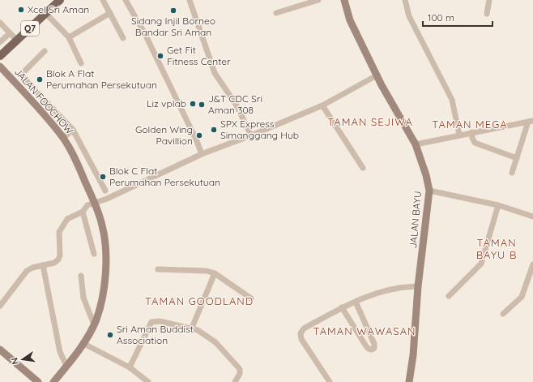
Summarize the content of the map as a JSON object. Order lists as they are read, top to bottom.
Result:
{
  "streets": {
    "main road": ["Q7"],
    "street": ["JALAN FOOCHOW", "JALAN BAYU"]
  },
  "districts": [
    "TAMAN SEJIWA",
    "TAMAN MEGA",
    "TAMAN BAYU B",
    "TAMAN GOODLAND",
    "TAMAN WAWASAN"
  ],
  "places": [
    "Xcel Sri Aman",
    "Sidang Injil Borneo Bandar Sri Aman",
    "Get Fit Fitness Center",
    "Blok A Flat Perumahan Persekutuan",
    "Liz vplab",
    "J&T CDC Sri Aman 308",
    "SPX Express Simanggang Hub",
    "Golden Wing Pavillion",
    "Blok C Flat Perumahan Persekutuan",
    "Sri Aman Buddist Association"
  ],
  "scale_bar": "100 m",
  "north": "left"
}
